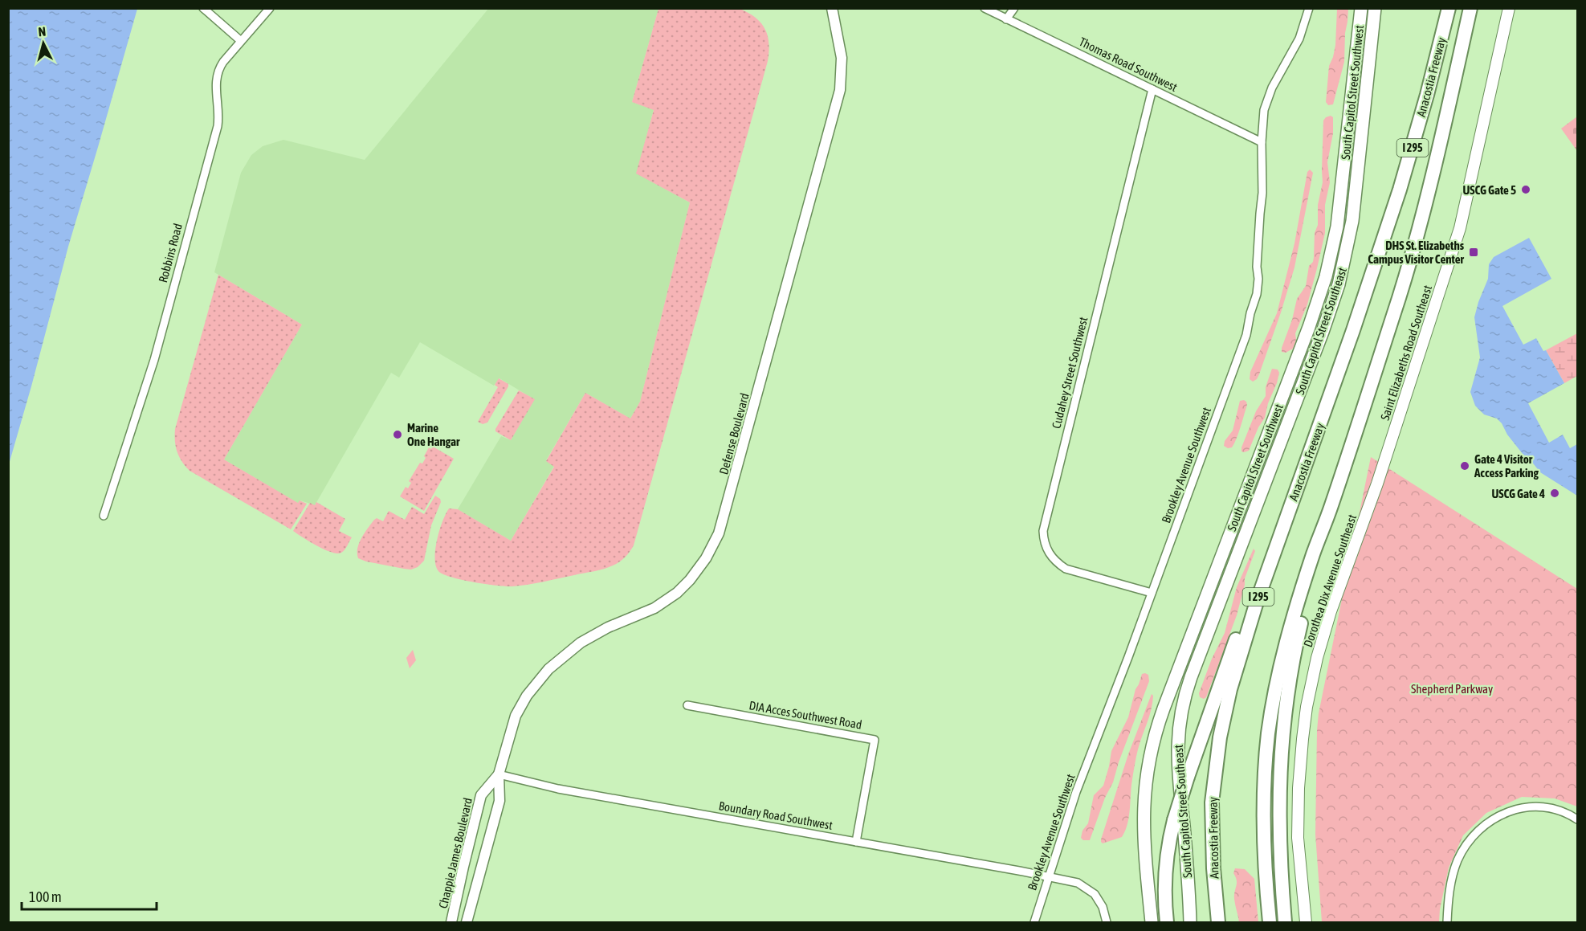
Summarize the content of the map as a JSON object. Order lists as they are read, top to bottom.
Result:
{
  "streets": {
    "highway": ["Anacostia Freeway", "I 295"],
    "main road": [
      "South Capitol Street Southwest",
      "South Capitol Street Southeast",
      "Saint Elizabeths Road Southeast",
      "Dorothea Dix Avenue Southeast"
    ],
    "street": [
      "Thomas Road Southwest",
      "Robbins Road",
      "Cudahey Street Southwest",
      "Defense Boulevard",
      "Brookley Avenue Southwest",
      "DIA Acces Southwest Road",
      "Boundary Road Southwest",
      "Chappie James Boulevard"
    ]
  },
  "crossings": [
    ["Thomas Road Southwest", "Cudahey Street Southwest"],
    ["Thomas Road Southwest", "Brookley Avenue Southwest"],
    ["Saint Elizabeths Road Southeast", "Dorothea Dix Avenue Southeast"],
    ["Cudahey Street Southwest", "Brookley Avenue Southwest"],
    ["Defense Boulevard", "Boundary Road Southwest"],
    ["Defense Boulevard", "Chappie James Boulevard"],
    ["Brookley Avenue Southwest", "Boundary Road Southwest"],
    ["DIA Acces Southwest Road", "Boundary Road Southwest"],
    ["Boundary Road Southwest", "Chappie James Boulevard"]
  ],
  "parks": ["Shepherd Parkway"],
  "places": {
    "other": [
      "USCG Gate 5",
      "Marine One Hangar",
      "Gate 4 Visitor Access Parking",
      "USCG Gate 4"
    ],
    "transit": ["DHS St. Elizabeths Campus Visitor Center"]
  },
  "scale_bar": "100 m",
  "north": "top"
}
